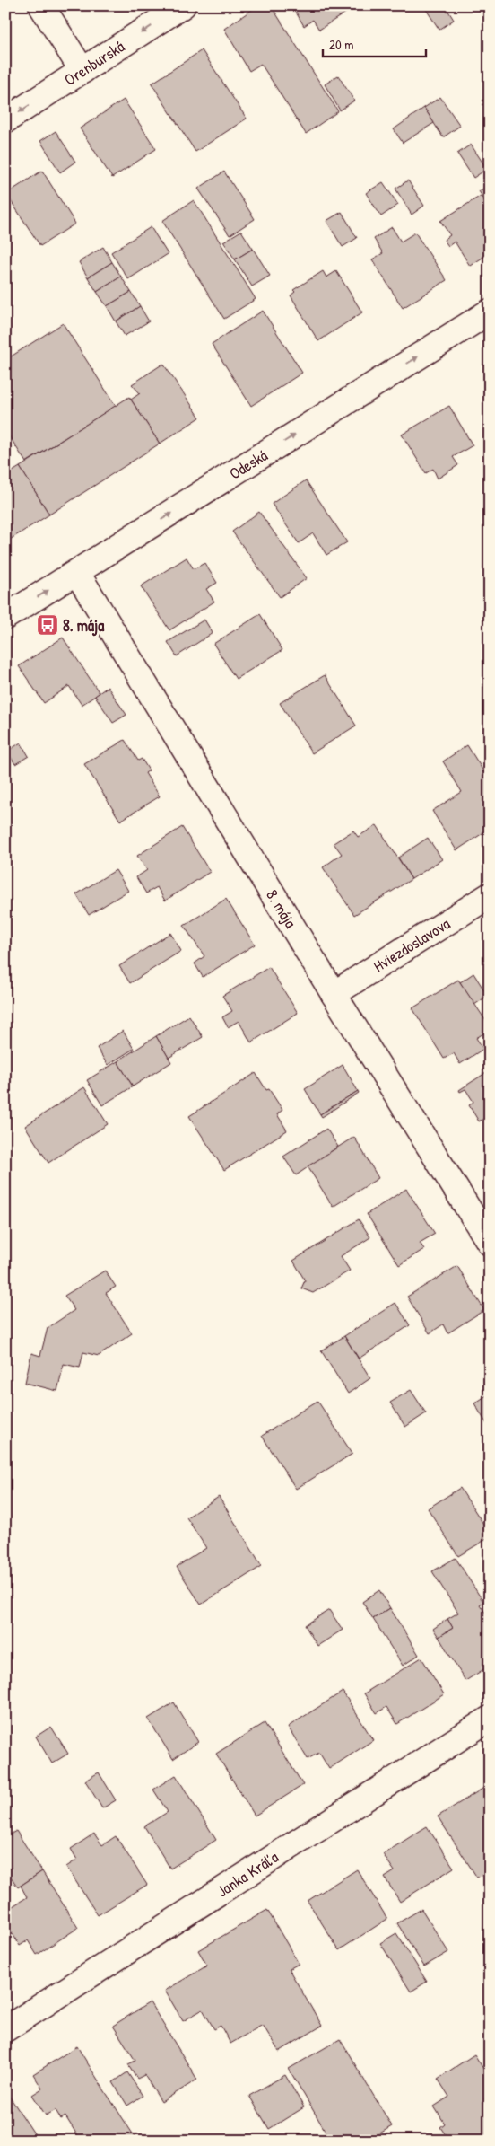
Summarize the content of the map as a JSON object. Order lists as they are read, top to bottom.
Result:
{
  "streets": {
    "street": [
      "Orenburská",
      "Odeská",
      "8. mája",
      "Hviezdoslavova",
      "Janka Kráľa"
    ]
  },
  "crossings": [
    ["Odeská", "8. mája"],
    ["8. mája", "Hviezdoslavova"]
  ],
  "one_way": ["Orenburská", "Odeská"],
  "places": {
    "bus stop": ["8. mája"]
  },
  "scale_bar": "20 m"
}
